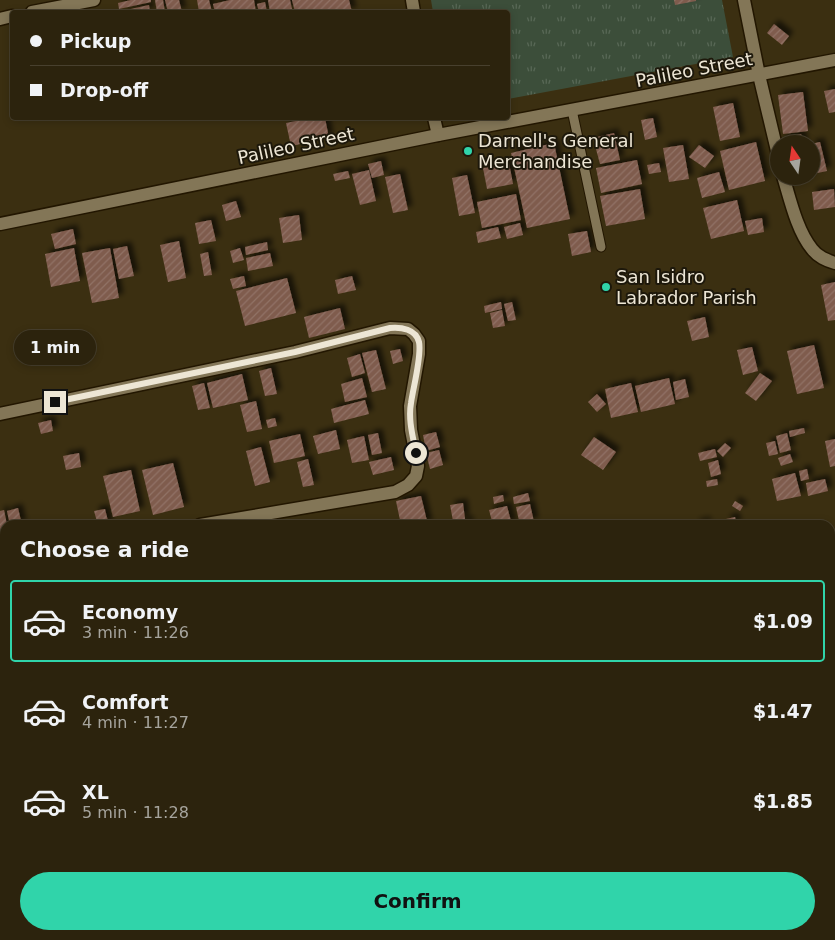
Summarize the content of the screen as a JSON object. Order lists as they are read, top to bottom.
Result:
{
  "streets": {
    "street": ["Palileo Street"]
  },
  "places": ["Darnell's General Merchandise", "San Isidro Labrador Parish"],
  "north": "top",
  "page": {
    "banner": ["Pickup", "Drop-off"],
    "bubble": "1 min",
    "heading": "Choose a ride",
    "list": [
      {
        "name": "Economy",
        "note": "3 min · 11:26",
        "value": "$1.09"
      },
      {
        "name": "Comfort",
        "note": "4 min · 11:27",
        "value": "$1.47"
      },
      {
        "name": "XL",
        "note": "5 min · 11:28",
        "value": "$1.85"
      }
    ],
    "buttons": "Confirm"
  }
}
